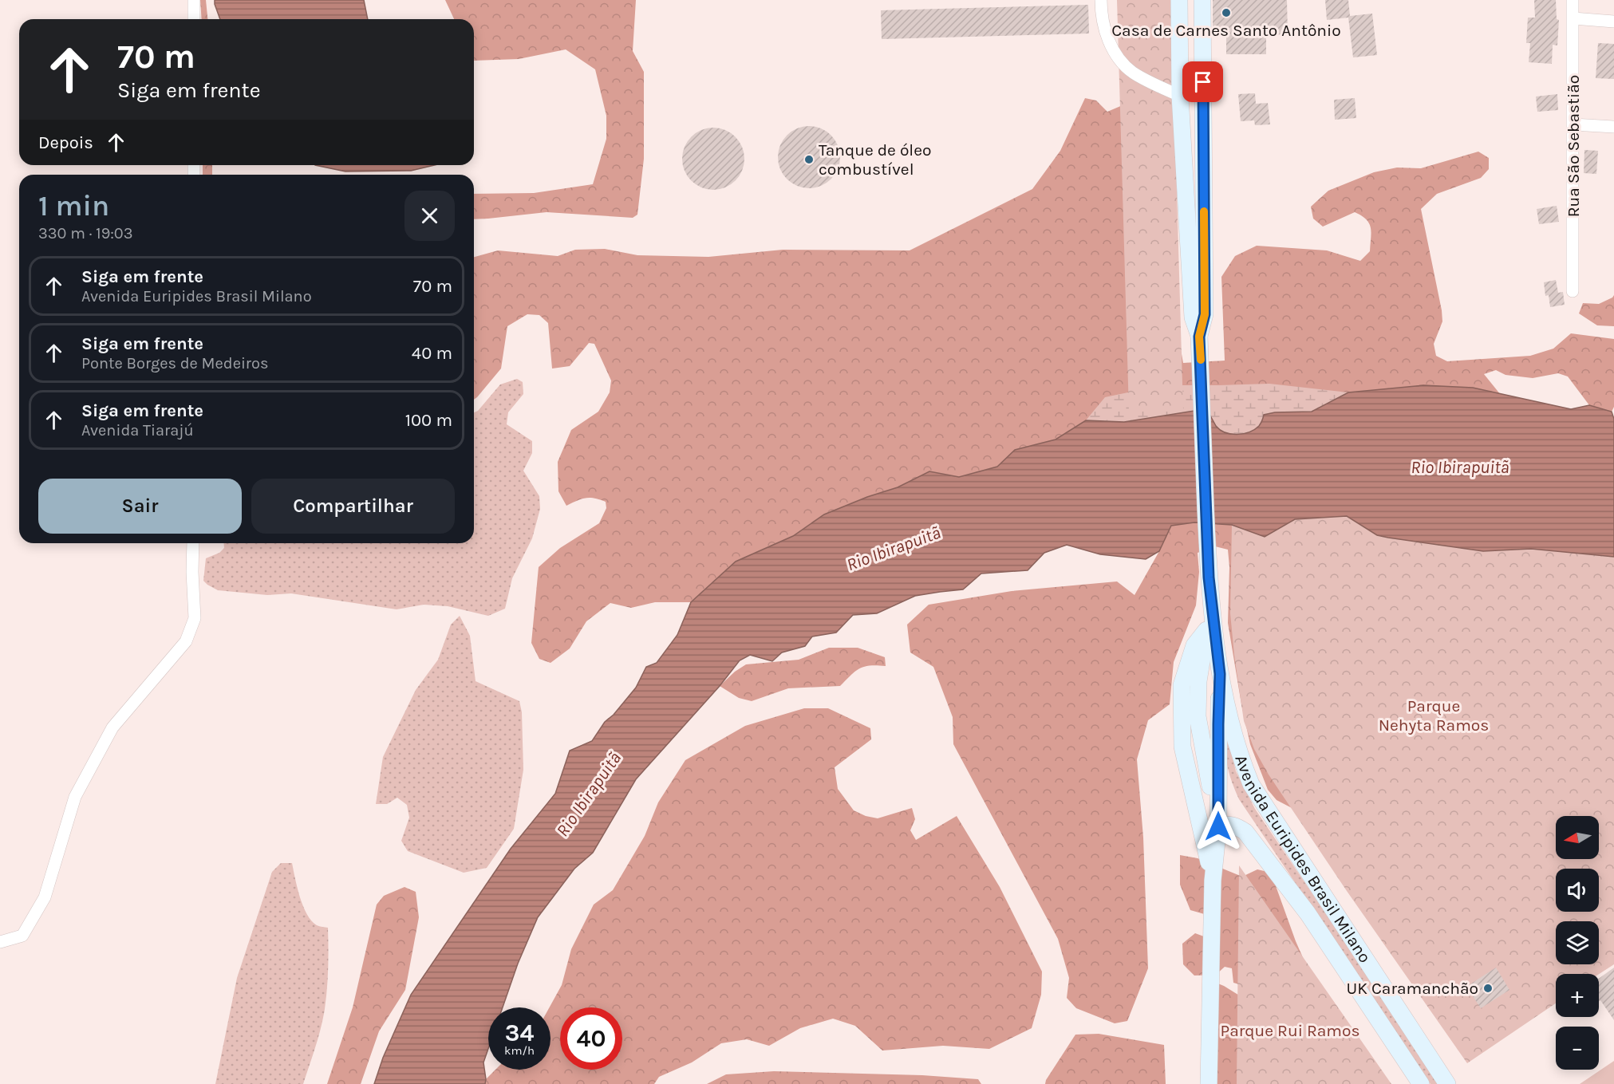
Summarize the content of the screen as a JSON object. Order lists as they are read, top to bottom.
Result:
{
  "streets": {
    "main road": ["Avenida Euripides Brasil Milano"],
    "street": ["Rua São Sebastião"]
  },
  "water": ["Rio Ibirapuitã"],
  "parks": ["Parque Nehyta Ramos", "Parque Rui Ramos"],
  "places": ["Casa de Carnes Santo Antônio", "Tanque de óleo combustível", "UK Caramanchão"],
  "north": "left",
  "page": {
    "turn": ["70 m", "Siga em frente"],
    "then": "Depois",
    "heading": ["1 min", "330 m · 19:03"],
    "list": [
      {
        "name": "Siga em frente",
        "note": "Avenida Euripides Brasil Milano",
        "value": "70 m"
      },
      {
        "name": "Siga em frente",
        "note": "Ponte Borges de Medeiros",
        "value": "40 m"
      },
      {
        "name": "Siga em frente",
        "note": "Avenida Tiarajú",
        "value": "100 m"
      }
    ],
    "buttons": ["Sair", "Compartilhar"],
    "map_buttons": ["+", "−"],
    "speed": "34 km/h",
    "limit": "40"
  }
}
